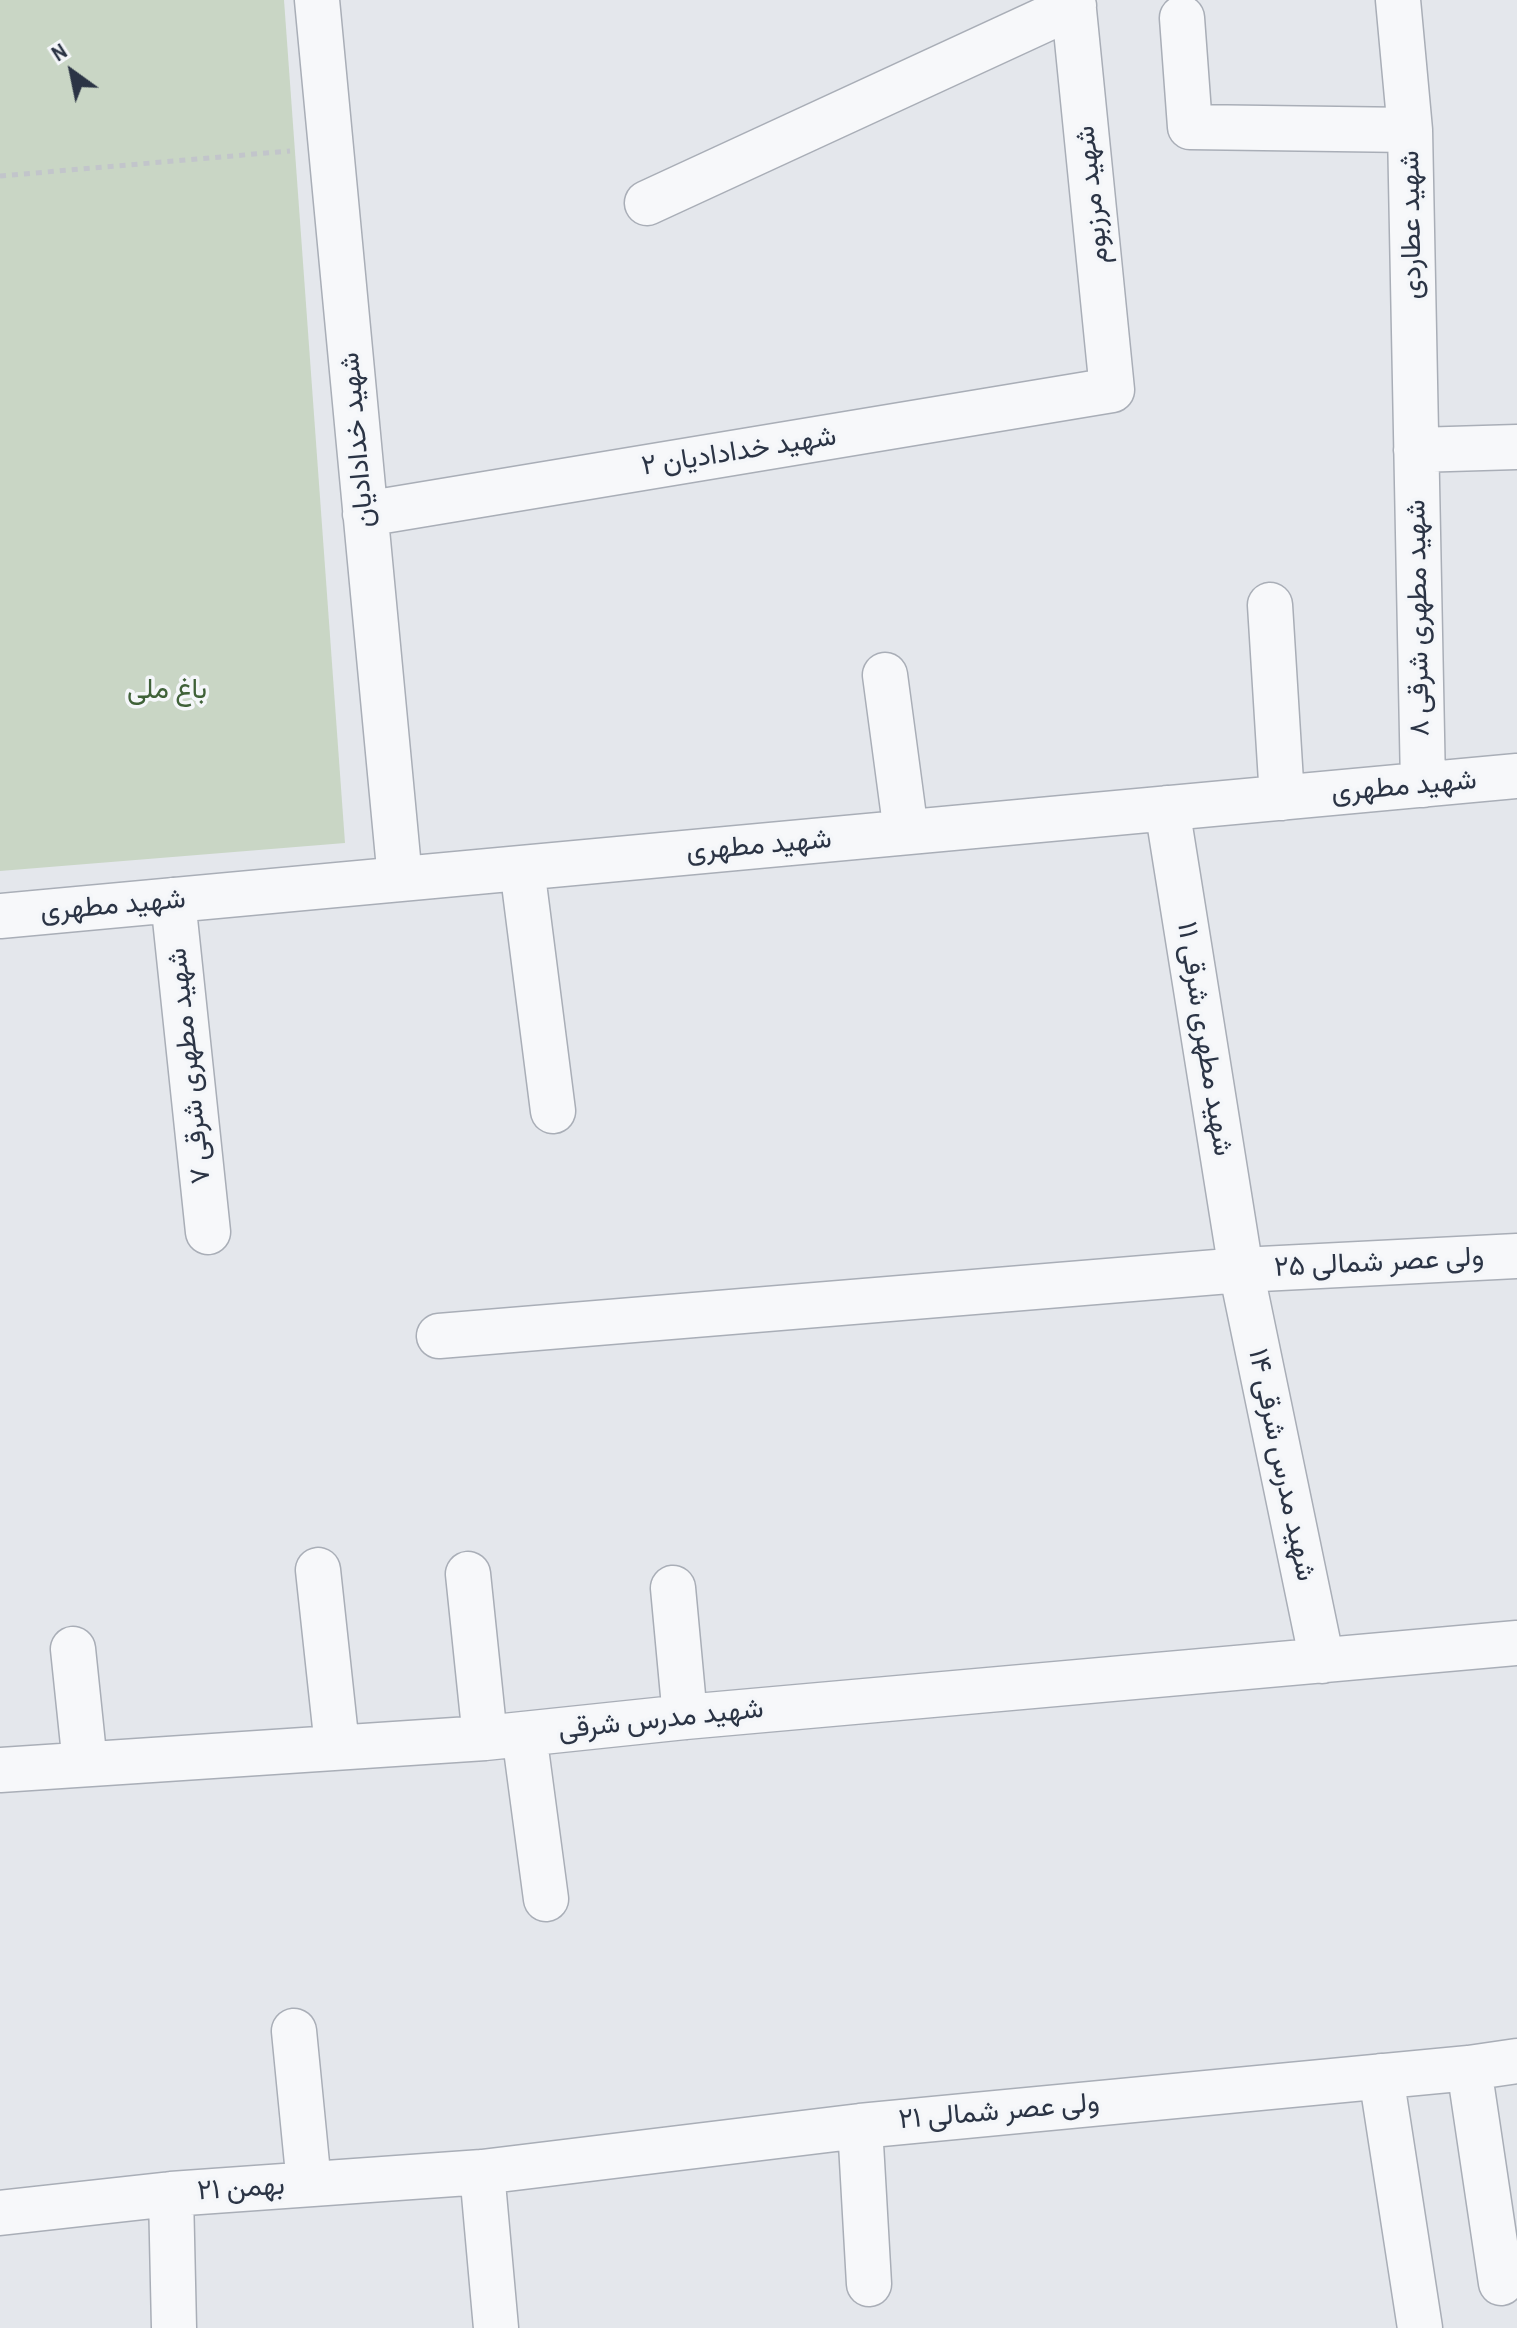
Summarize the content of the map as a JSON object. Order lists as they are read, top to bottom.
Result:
{
  "streets": {
    "street": [
      "شهید مرزبوم",
      "شهید عطاردی",
      "شهید خدادادیان",
      "شهید خدادادیان ۲",
      "شهید مطهری شرقی ۸",
      "شهید مطهری",
      "شهید مطهری شرقی ۱۱",
      "شهید مطهری شرقی ۷",
      "ولی عصر شمالی ۲۵",
      "شهید مدرس شرقی ۱۴",
      "شهید مدرس شرقی",
      "ولی عصر شمالی ۲۱",
      "بهمن ۲۱"
    ]
  },
  "crossings": [
    ["شهید مرزبوم", "شهید خدادادیان ۲"],
    ["شهید عطاردی", "شهید مطهری شرقی ۸"],
    ["شهید خدادادیان", "شهید خدادادیان ۲"],
    ["شهید خدادادیان", "شهید مطهری"],
    ["شهید مطهری شرقی ۸", "شهید مطهری"],
    ["شهید مطهری", "شهید مطهری شرقی ۱۱"],
    ["شهید مطهری", "شهید مطهری شرقی ۷"],
    ["شهید مطهری شرقی ۱۱", "ولی عصر شمالی ۲۵"],
    ["شهید مطهری شرقی ۱۱", "شهید مدرس شرقی ۱۴"],
    ["ولی عصر شمالی ۲۵", "شهید مدرس شرقی ۱۴"],
    ["شهید مدرس شرقی ۱۴", "شهید مدرس شرقی"],
    ["ولی عصر شمالی ۲۱", "بهمن ۲۱"]
  ],
  "parks": ["باغ ملی"],
  "north": "top left"
}
